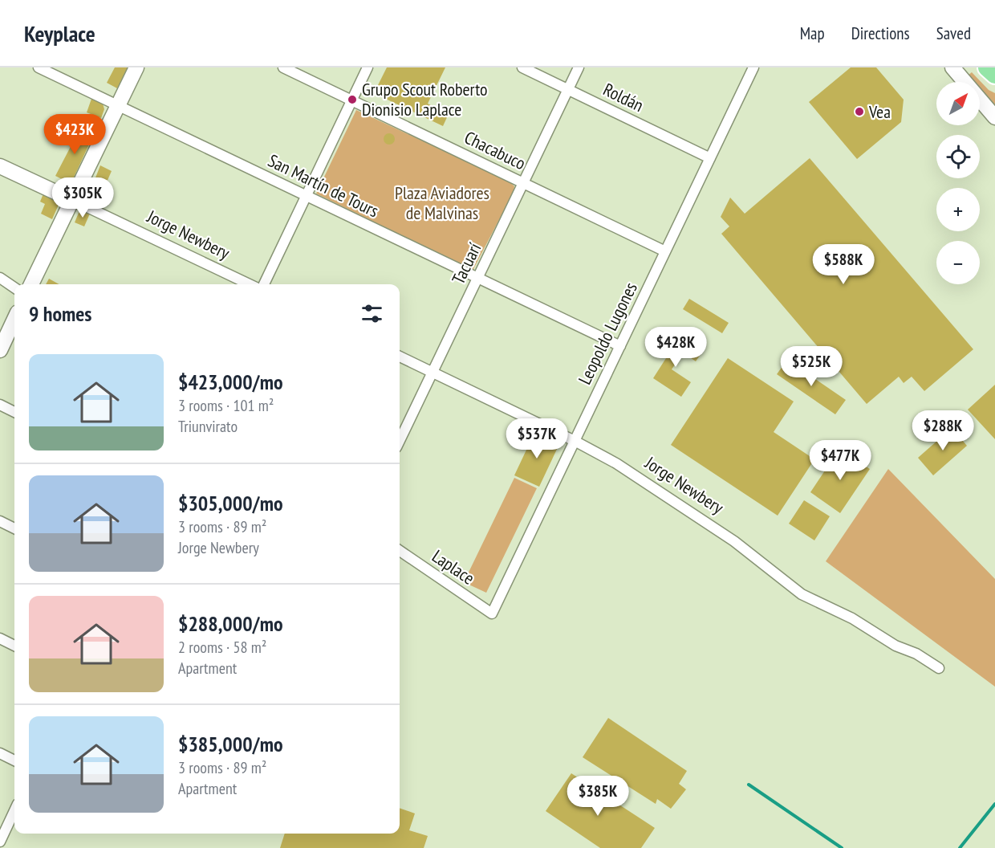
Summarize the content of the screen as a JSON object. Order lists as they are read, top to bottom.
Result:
{
  "streets": {
    "street": [
      "Roldán",
      "Chacabuco",
      "San Martín de Tours",
      "Jorge Newbery",
      "Tacuarí",
      "Leopoldo Lugones",
      "Laplace"
    ]
  },
  "crossings": [
    ["Roldán", "Tacuarí"],
    ["Roldán", "Leopoldo Lugones"],
    ["Chacabuco", "Tacuarí"],
    ["Chacabuco", "Leopoldo Lugones"],
    ["San Martín de Tours", "Tacuarí"],
    ["San Martín de Tours", "Leopoldo Lugones"],
    ["Jorge Newbery", "Tacuarí"],
    ["Jorge Newbery", "Leopoldo Lugones"],
    ["Leopoldo Lugones", "Laplace"]
  ],
  "parks": ["Plaza Aviadores de Malvinas"],
  "places": ["Grupo Scout Roberto Dionisio Laplace", "Vea"],
  "north": "top right",
  "page": {
    "header": "Keyplace",
    "nav": ["Map", "Directions", "Saved"],
    "map_buttons": ["+", "−"],
    "price": [
      "$423K",
      "$305K",
      "$588K",
      "$428K",
      "$525K",
      "$288K",
      "$537K",
      "$477K",
      "$385K"
    ],
    "heading": "9 homes",
    "list": [
      {
        "name": "$423,000/mo",
        "note": "3 rooms · 101 m² · Triunvirato"
      },
      {
        "name": "$305,000/mo",
        "note": "3 rooms · 89 m² · Jorge Newbery"
      },
      {
        "name": "$288,000/mo",
        "note": "2 rooms · 58 m² · Apartment"
      },
      {
        "name": "$385,000/mo",
        "note": "3 rooms · 89 m² · Apartment"
      }
    ]
  }
}
